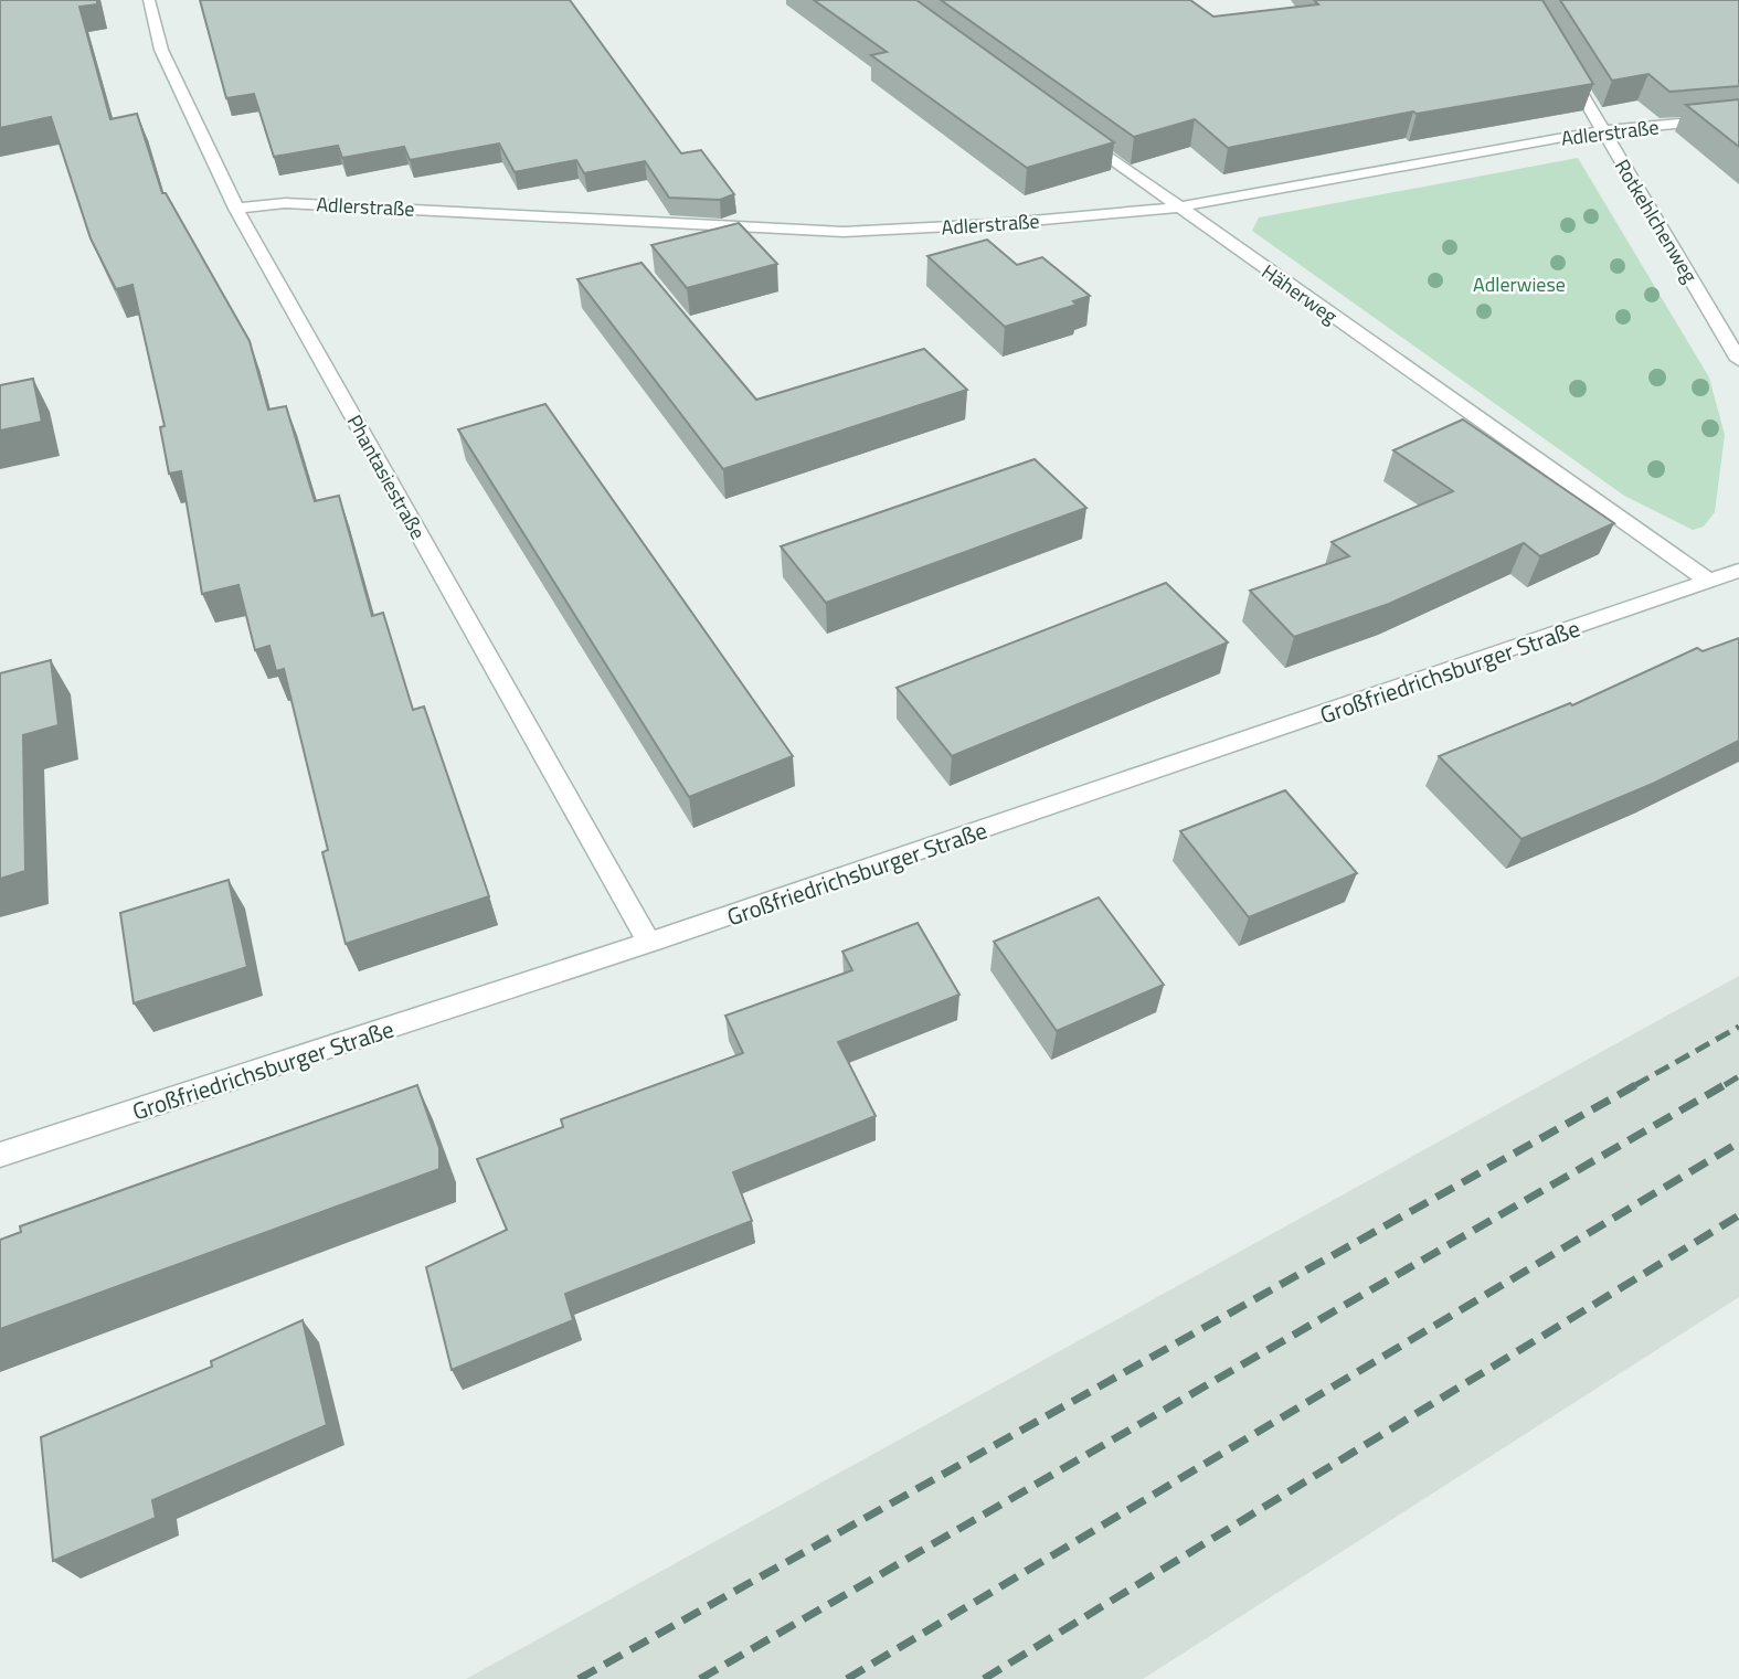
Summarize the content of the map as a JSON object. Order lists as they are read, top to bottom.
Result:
{
  "streets": {
    "street": [
      "Adlerstraße",
      "Rotkehlchenweg",
      "Häherweg",
      "Phantasiestraße",
      "Großfriedrichsburger Straße"
    ]
  },
  "crossings": [
    ["Adlerstraße", "Rotkehlchenweg"],
    ["Adlerstraße", "Häherweg"],
    ["Adlerstraße", "Phantasiestraße"],
    ["Häherweg", "Großfriedrichsburger Straße"],
    ["Phantasiestraße", "Großfriedrichsburger Straße"]
  ],
  "parks": ["Adlerwiese"]
}
